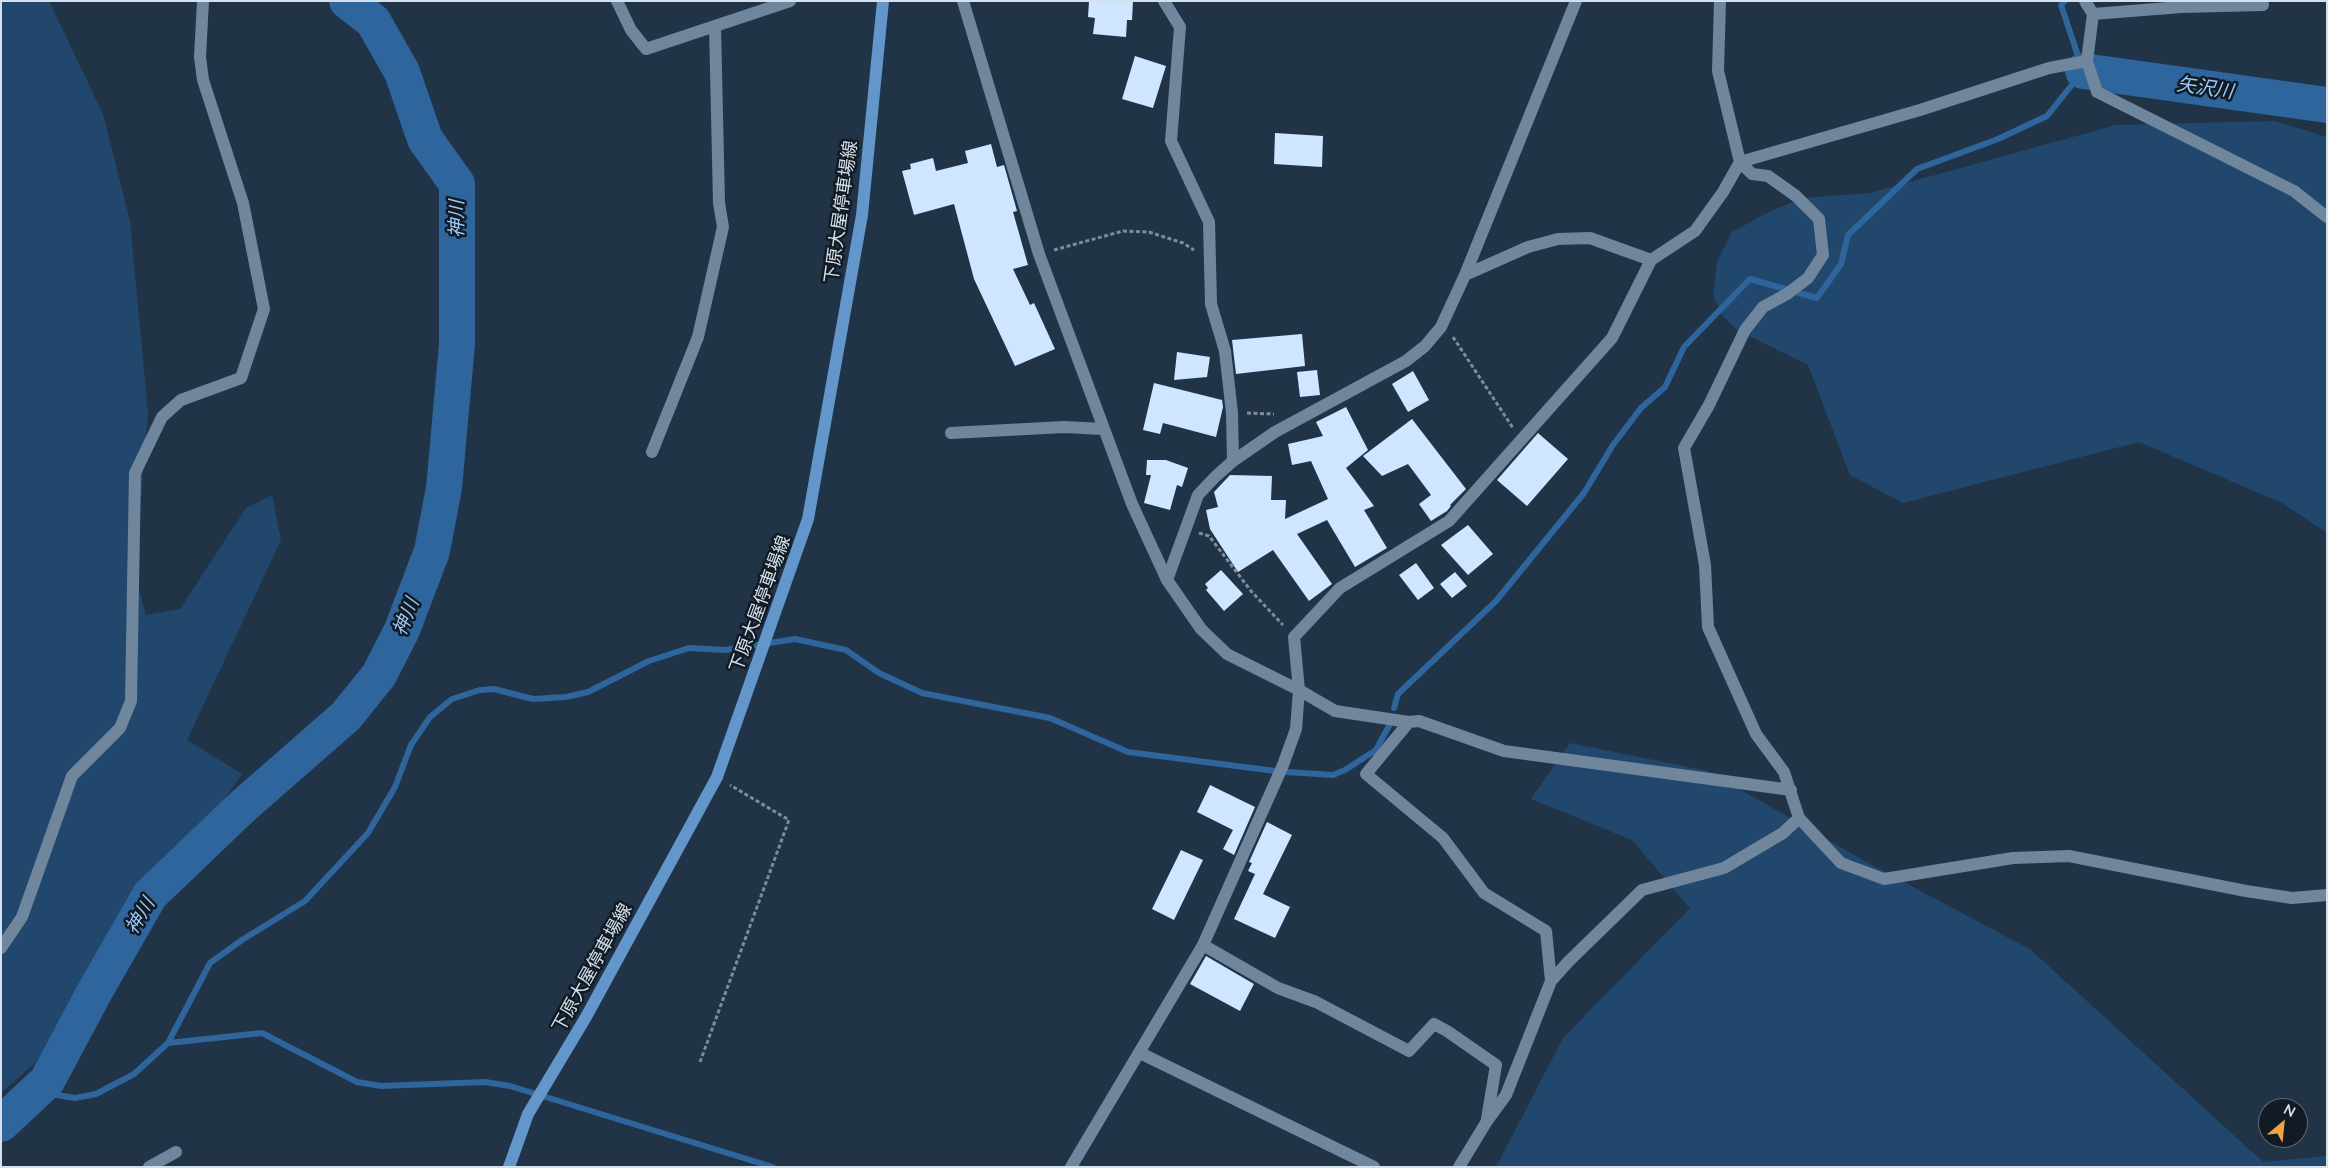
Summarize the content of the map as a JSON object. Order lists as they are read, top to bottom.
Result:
{
  "streets": {
    "main road": ["下原大屋停車場線"]
  },
  "water": ["矢沢川", "神川"],
  "north": "top right"
}
